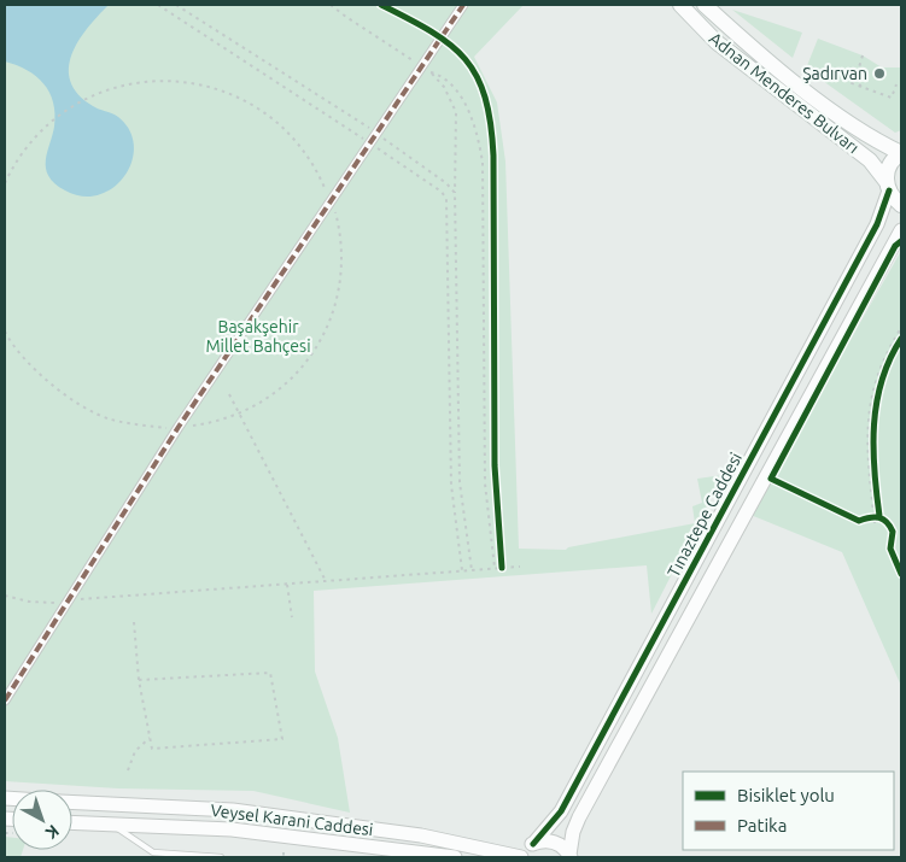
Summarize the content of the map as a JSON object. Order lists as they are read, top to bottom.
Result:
{
  "streets": {
    "main road": ["Adnan Menderes Bulvarı"],
    "street": ["Tınaztepe Caddesi", "Veysel Karani Caddesi"]
  },
  "crossings": [
    ["Adnan Menderes Bulvarı", "Tınaztepe Caddesi"],
    ["Tınaztepe Caddesi", "Veysel Karani Caddesi"]
  ],
  "parks": ["Başakşehir Millet Bahçesi"],
  "places": ["Şadırvan"],
  "legend": ["Bisiklet yolu", "Patika"],
  "north": "bottom right"
}
